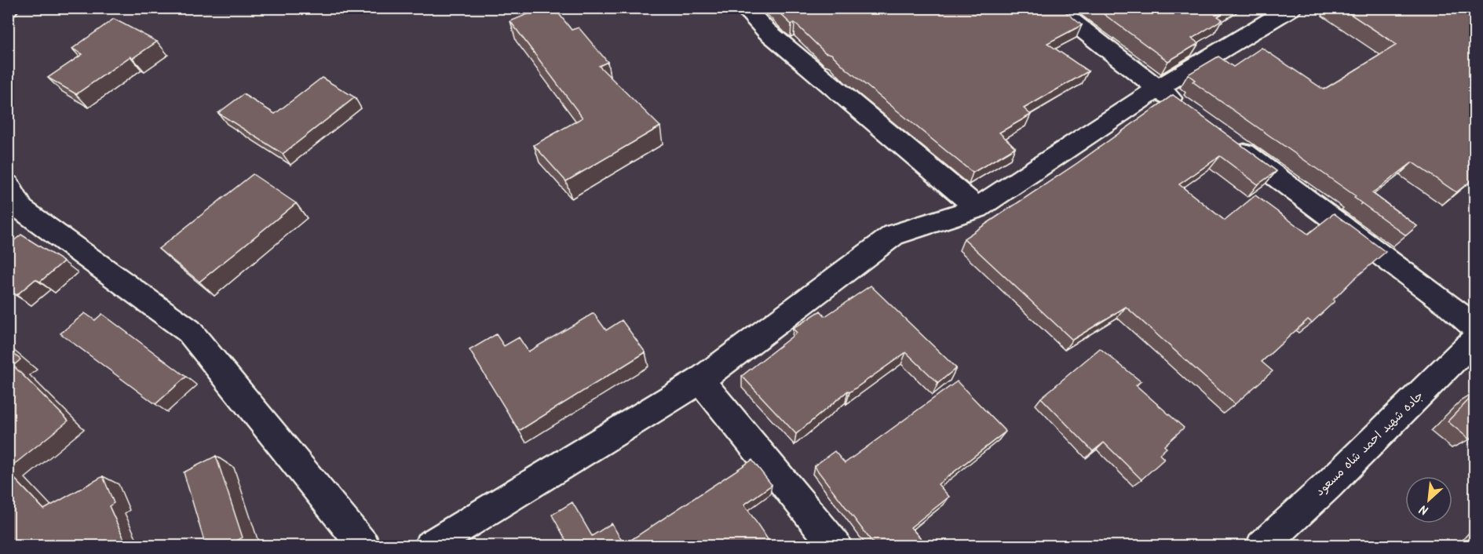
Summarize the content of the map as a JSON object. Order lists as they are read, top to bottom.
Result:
{
  "streets": {
    "street": ["جاده شهيد احمد شاه مسعود"]
  },
  "north": "bottom left"
}
